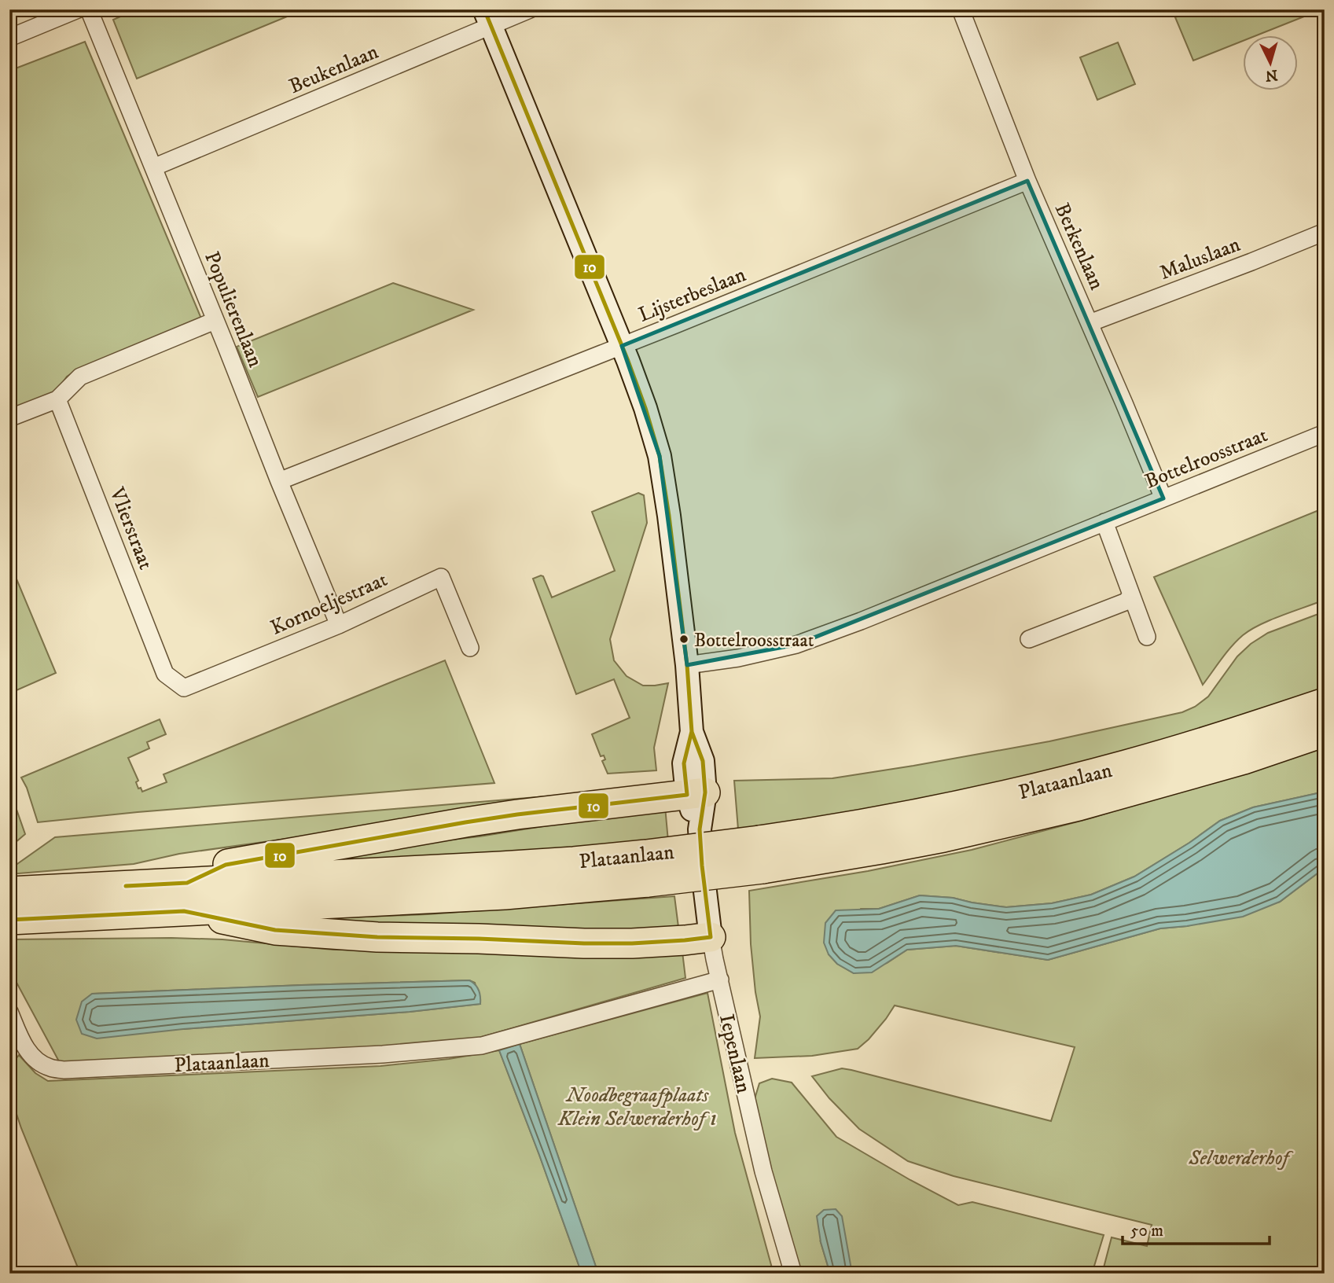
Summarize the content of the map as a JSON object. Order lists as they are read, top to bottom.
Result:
{
  "streets": {
    "highway": ["Plataanlaan"],
    "street": [
      "Beukenlaan",
      "Berkenlaan",
      "Maluslaan",
      "Lijsterbeslaan",
      "Populierenlaan",
      "Bottelroosstraat",
      "Vlierstraat",
      "Kornoeljestraat",
      "Iepenlaan"
    ]
  },
  "crossings": [
    ["Beukenlaan", "Populierenlaan"],
    ["Beukenlaan", "Iepenlaan"],
    ["Berkenlaan", "Maluslaan"],
    ["Berkenlaan", "Lijsterbeslaan"],
    ["Berkenlaan", "Bottelroosstraat"],
    ["Lijsterbeslaan", "Populierenlaan"],
    ["Lijsterbeslaan", "Iepenlaan"],
    ["Populierenlaan", "Kornoeljestraat"],
    ["Bottelroosstraat", "Iepenlaan"],
    ["Vlierstraat", "Kornoeljestraat"],
    ["Plataanlaan", "Iepenlaan"]
  ],
  "parks": ["Noodbegraafplaats Klein Selwerderhof 1", "Selwerderhof"],
  "places": ["Bottelroosstraat"],
  "lines": ["transit line 10"],
  "scale_bar": "50 m",
  "north": "bottom"
}
